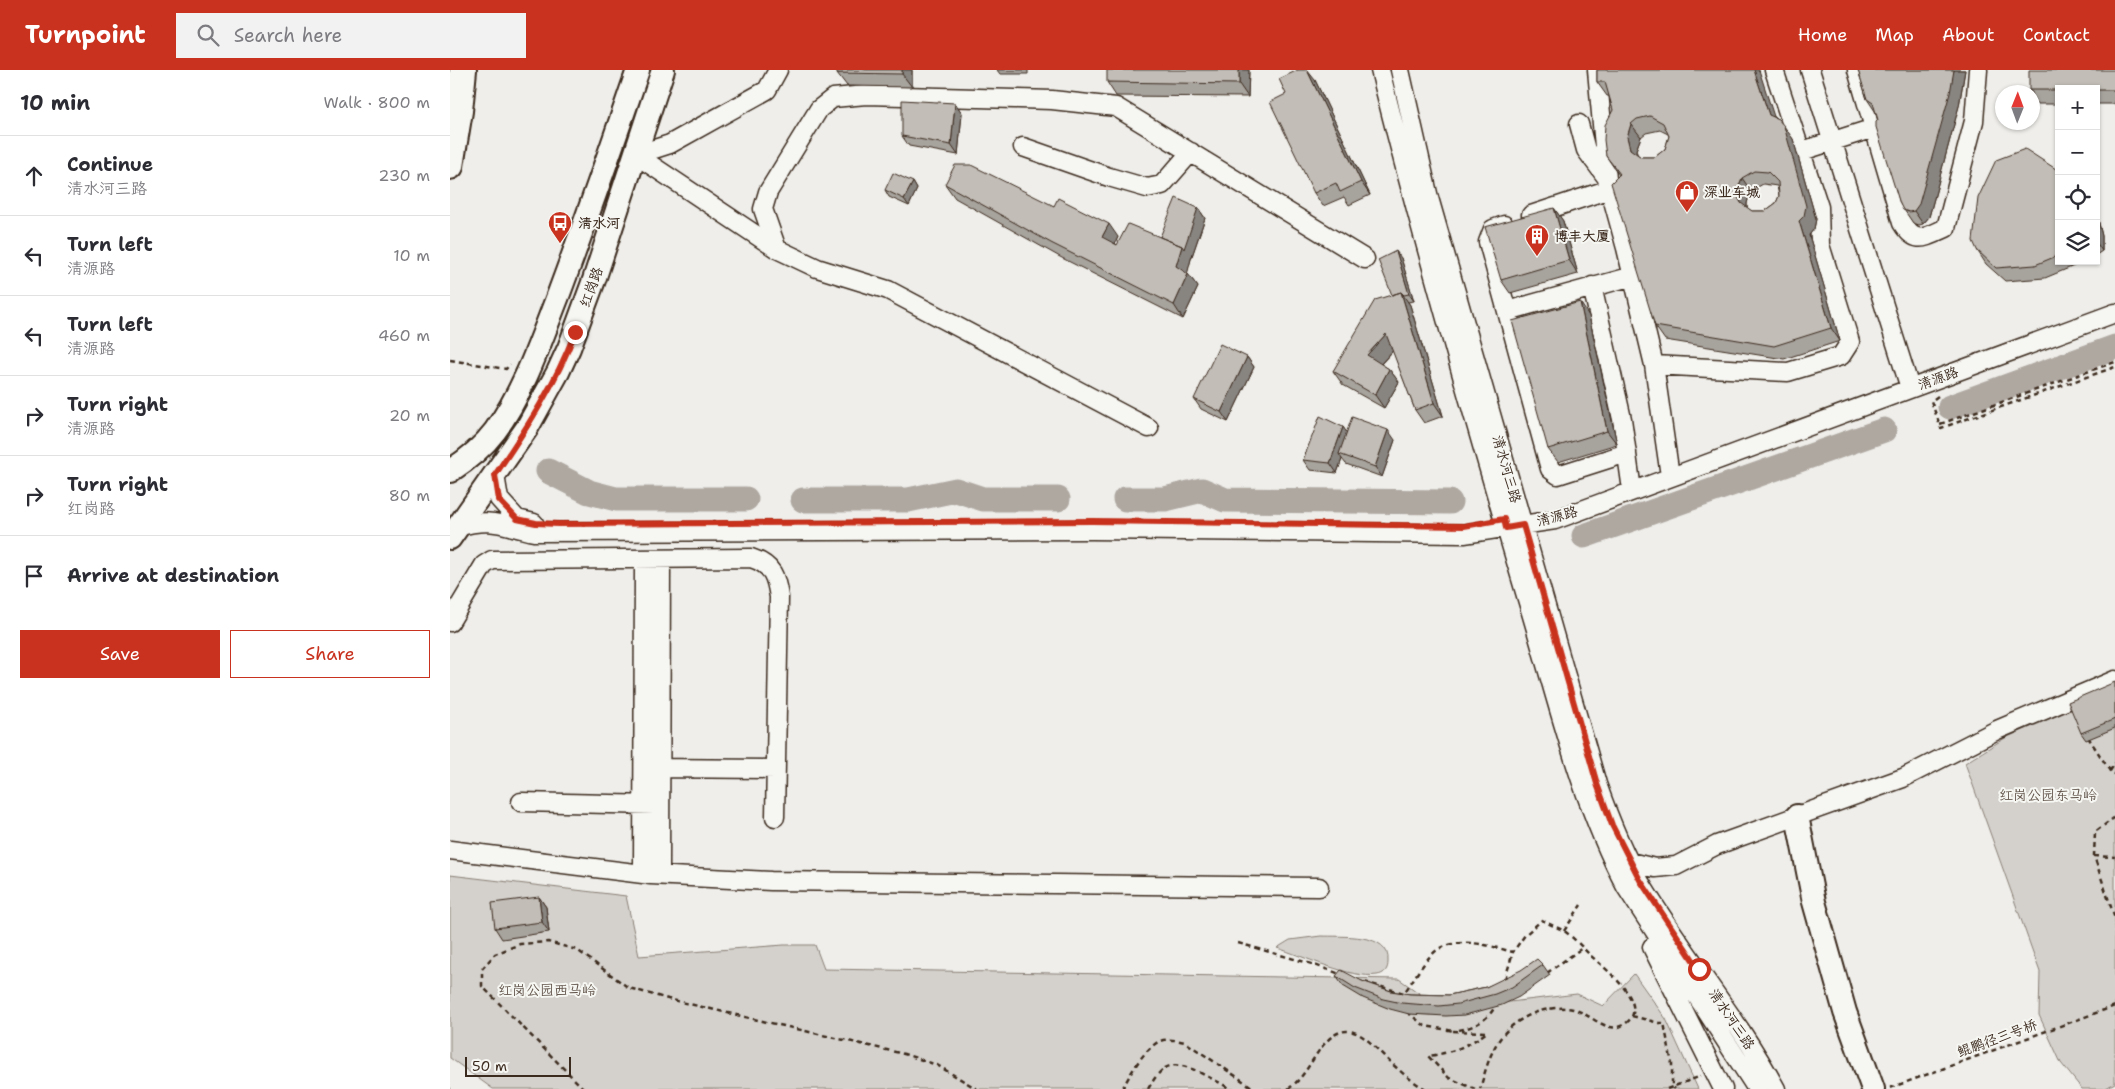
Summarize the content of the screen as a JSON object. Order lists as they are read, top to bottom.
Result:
{
  "streets": {
    "main road": ["红岗路"],
    "street": ["清源路", "清水河三路"],
    "path": ["鲲鹏径三号桥"]
  },
  "crossings": [
    ["红岗路", "清源路"],
    ["清源路", "清水河三路"]
  ],
  "parks": ["红岗公园东马岭", "红岗公园西马岭"],
  "places": {
    "shop": ["深业车城"],
    "bus stop": ["清水河"],
    "building": ["博丰大厦"]
  },
  "scale_bar": "50 m",
  "north": "top",
  "page": {
    "header": "Turnpoint",
    "search": "Search here",
    "nav": [
      "Home",
      "Map",
      "About",
      "Contact"
    ],
    "heading": ["10 min", "Walk · 800 m"],
    "map_buttons": ["+", "−"],
    "list": [
      ["Continue", "清水河三路", "230 m"],
      ["Turn left", "清源路", "10 m"],
      ["Turn left", "清源路", "460 m"],
      ["Turn right", "清源路", "20 m"],
      ["Turn right", "红岗路", "80 m"],
      "Arrive at destination"
    ],
    "buttons": ["Save", "Share"],
    "scale": "50 m"
  }
}
